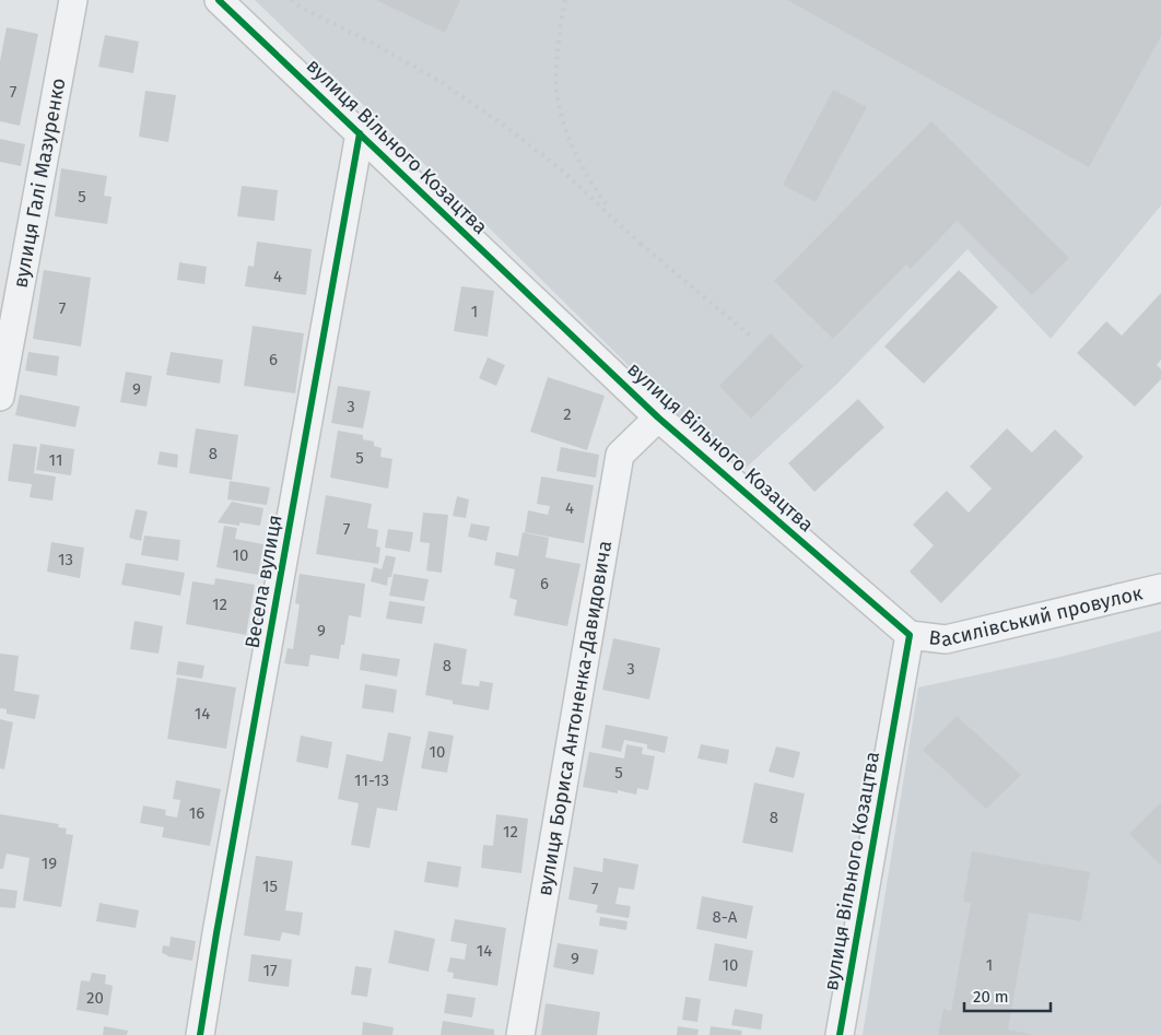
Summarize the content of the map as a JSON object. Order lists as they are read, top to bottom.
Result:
{
  "streets": {
    "street": [
      "вулиця Вільного Козацтва",
      "вулиця Галі Мазуренко",
      "Весела вулиця",
      "Василівський провулок",
      "вулиця Бориса Антоненка-Давидовича"
    ]
  },
  "crossings": [
    ["вулиця Вільного Козацтва", "Весела вулиця"],
    ["вулиця Вільного Козацтва", "Василівський провулок"],
    ["вулиця Вільного Козацтва", "вулиця Бориса Антоненка-Давидовича"]
  ],
  "house_numbers": [
    "7",
    "5",
    "4",
    "7",
    "1",
    "6",
    "9",
    "3",
    "2",
    "8",
    "5",
    "11",
    "4",
    "7",
    "10",
    "13",
    "6",
    "12",
    "9",
    "8",
    "3",
    "14",
    "10",
    "5",
    "11-13",
    "16",
    "8",
    "12",
    "19",
    "15",
    "7",
    "8-А",
    "14",
    "9",
    "10",
    "1",
    "17",
    "20"
  ],
  "scale_bar": "20 m"
}
